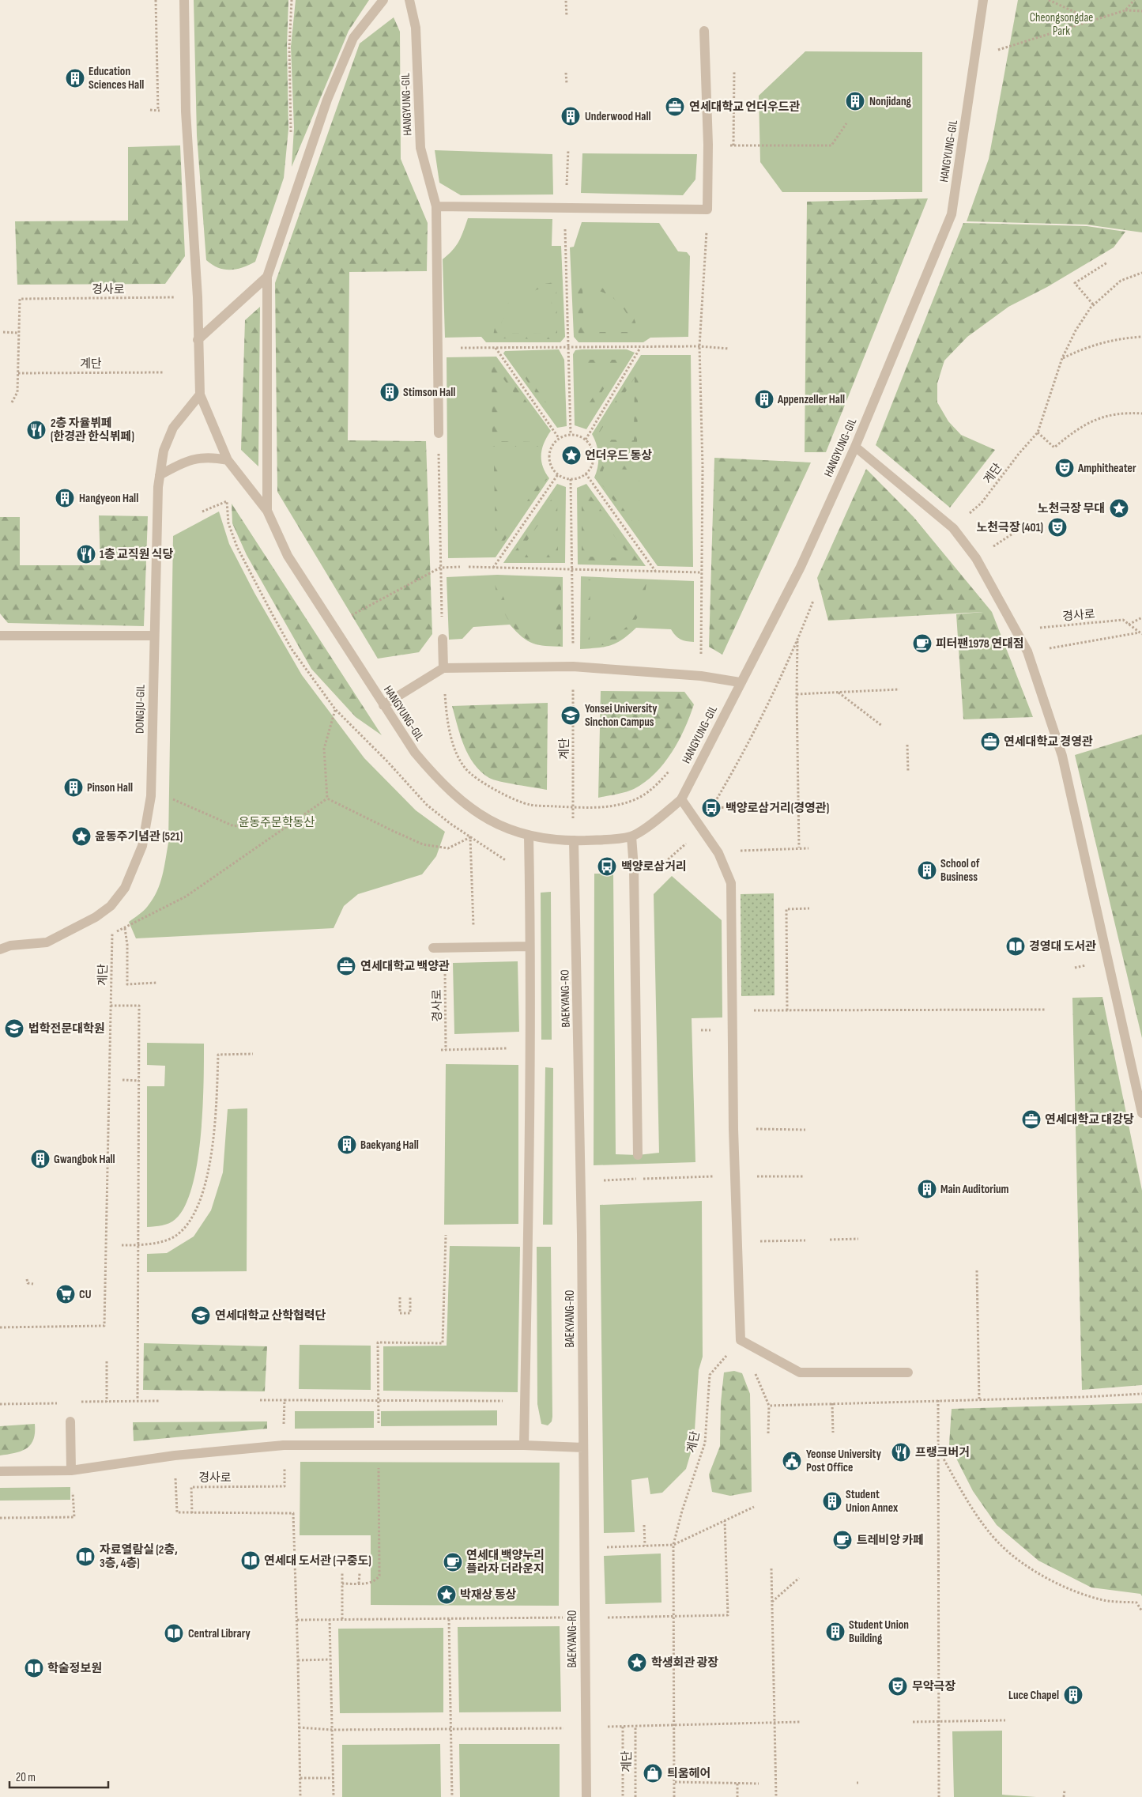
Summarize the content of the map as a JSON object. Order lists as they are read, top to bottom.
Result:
{
  "streets": {
    "street": ["HANGYUNG-GIL", "DONGJU-GIL", "BAEKYANG-RO"],
    "path": ["경사로", "계단"]
  },
  "crossings": [
    ["HANGYUNG-GIL", "DONGJU-GIL"],
    ["HANGYUNG-GIL", "BAEKYANG-RO"]
  ],
  "parks": ["Cheongsongdae Park", "윤동주문학동산"],
  "places": {
    "building": [
      "Education Sciences Hall",
      "Nonjidang",
      "Underwood Hall",
      "Stimson Hall",
      "Appenzeller Hall",
      "Hangyeon Hall",
      "Pinson Hall",
      "School of Business",
      "Baekyang Hall",
      "Gwangbok Hall",
      "Main Auditorium",
      "Student Union Annex",
      "Student Union Building",
      "Luce Chapel"
    ],
    "office": [
      "연세대학교 언더우드관",
      "연세대학교 경영관",
      "연세대학교 백양관",
      "연세대학교 대강당"
    ],
    "restaurant": ["2층 자율뷔페 (한경관 한식뷔페)", "1층 교직원 식당", "프랭크버거"],
    "place": [
      "언더우드 동상",
      "노천극장 무대",
      "윤동주기념관 (521)",
      "박재상 동상",
      "학생회관 광장"
    ],
    "theatre": ["Amphitheater", "노천극장 (401)", "무악극장"],
    "cafe": ["피터팬1978 연대점", "트레비앙 카페", "연세대 백양누리 플라자 더라운지"],
    "school or university": ["Yonsei University Sinchon Campus", "법학전문대학원", "연세대학교 산학협력단"],
    "bus stop": ["백양로삼거리(경영관)", "백양로삼거리"],
    "library": [
      "경영대 도서관",
      "자료열람실 (2층, 3층, 4층)",
      "연세대 도서관 (구중도)",
      "Central Library",
      "학술정보원"
    ],
    "supermarket": ["CU"],
    "public building": ["Yeonse University Post Office"],
    "shop": ["틔움헤어"]
  },
  "scale_bar": "20 m"
}
